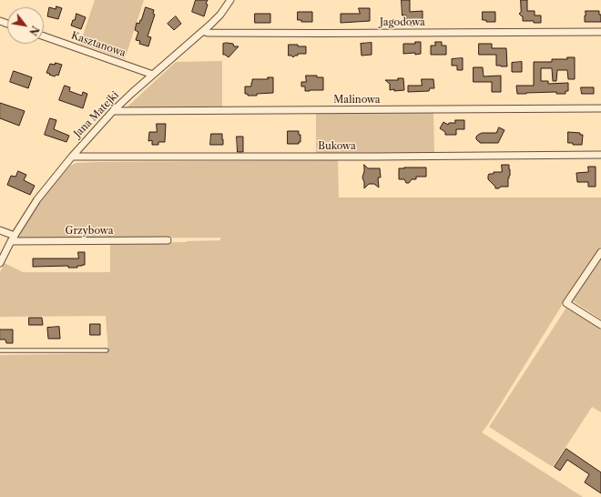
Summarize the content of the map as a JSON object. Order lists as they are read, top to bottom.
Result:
{
  "streets": {
    "street": [
      "Jagodowa",
      "Kasztanowa",
      "Malinowa",
      "Jana Matejki",
      "Bukowa",
      "Grzybowa"
    ]
  },
  "crossings": [
    ["Jagodowa", "Jana Matejki"],
    ["Kasztanowa", "Jana Matejki"],
    ["Malinowa", "Jana Matejki"],
    ["Jana Matejki", "Bukowa"],
    ["Jana Matejki", "Grzybowa"]
  ],
  "north": "bottom right"
}
